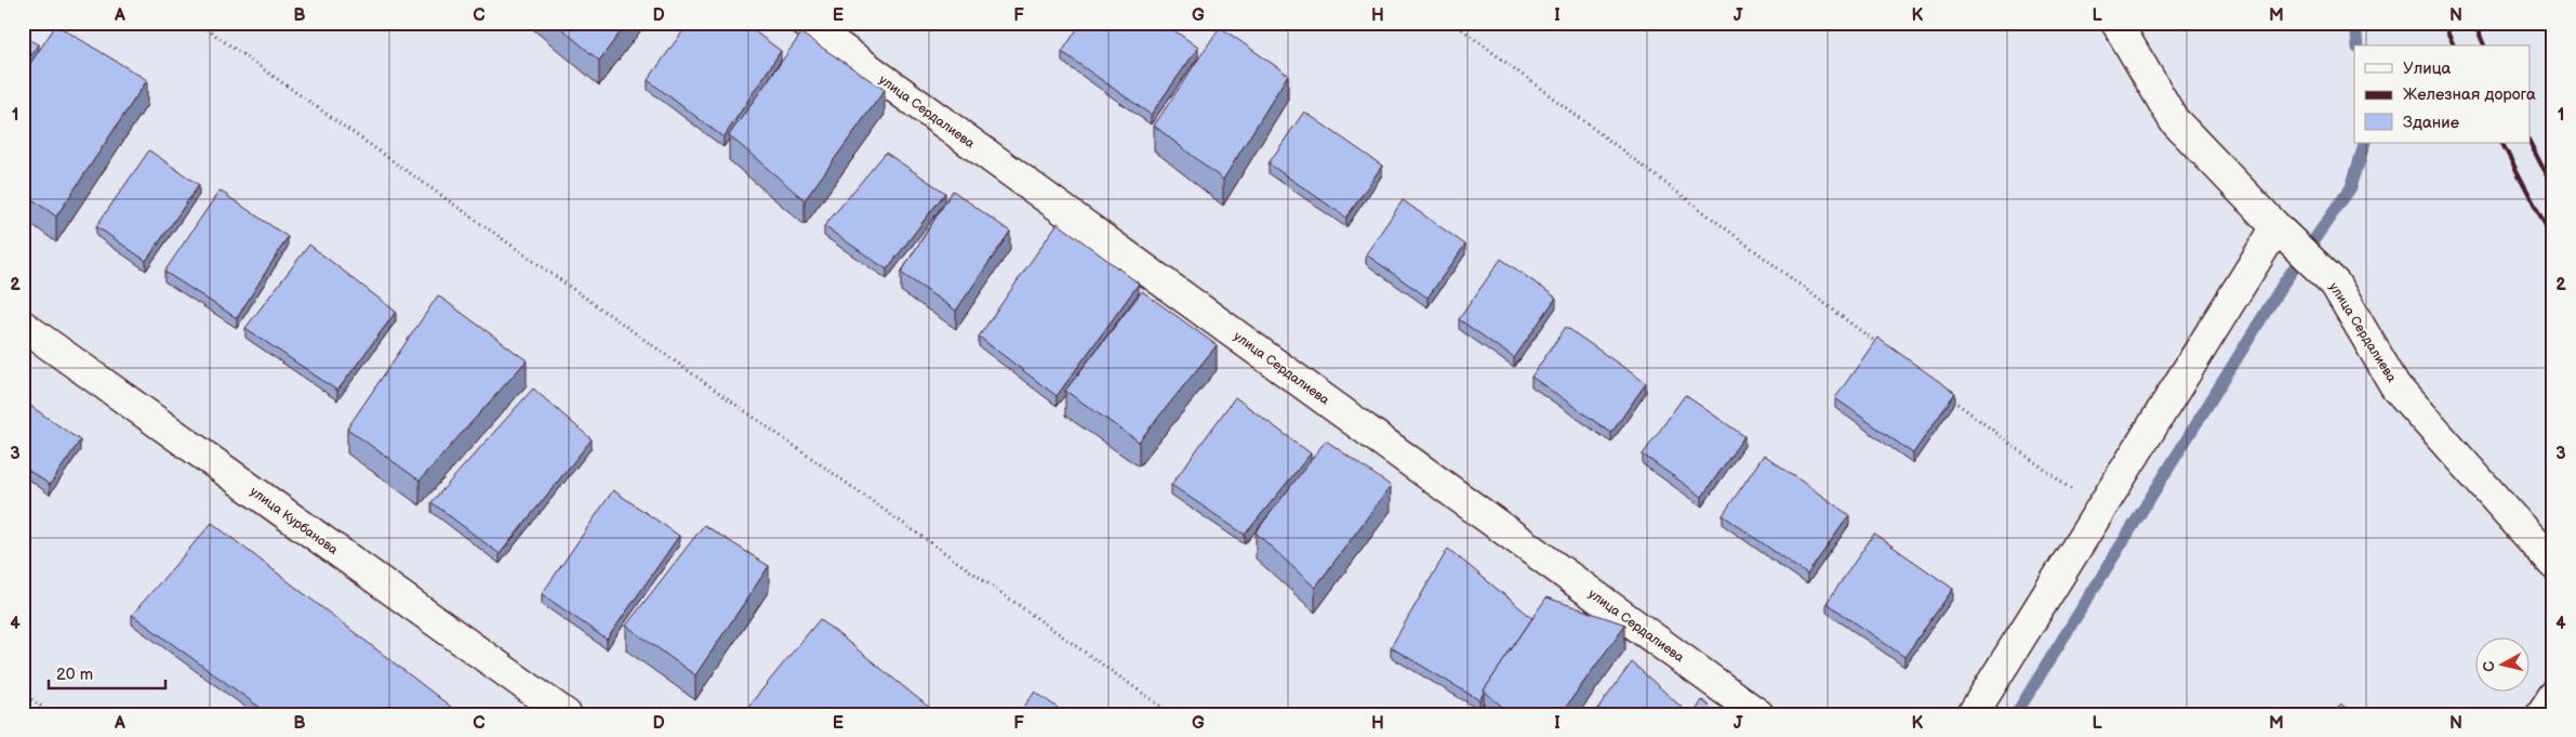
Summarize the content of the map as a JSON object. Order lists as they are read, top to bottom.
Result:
{
  "streets": {
    "street": ["улица Сердалиева", "улица Курбанова"]
  },
  "legend": ["Улица", "Железная дорога", "Здание"],
  "scale_bar": "20 m",
  "north": "left",
  "grid": {
    "columns": [
      "A",
      "B",
      "C",
      "D",
      "E",
      "F",
      "G",
      "H",
      "I",
      "J",
      "K",
      "L",
      "M",
      "N"
    ],
    "rows": [
      "1",
      "2",
      "3",
      "4"
    ]
  }
}
